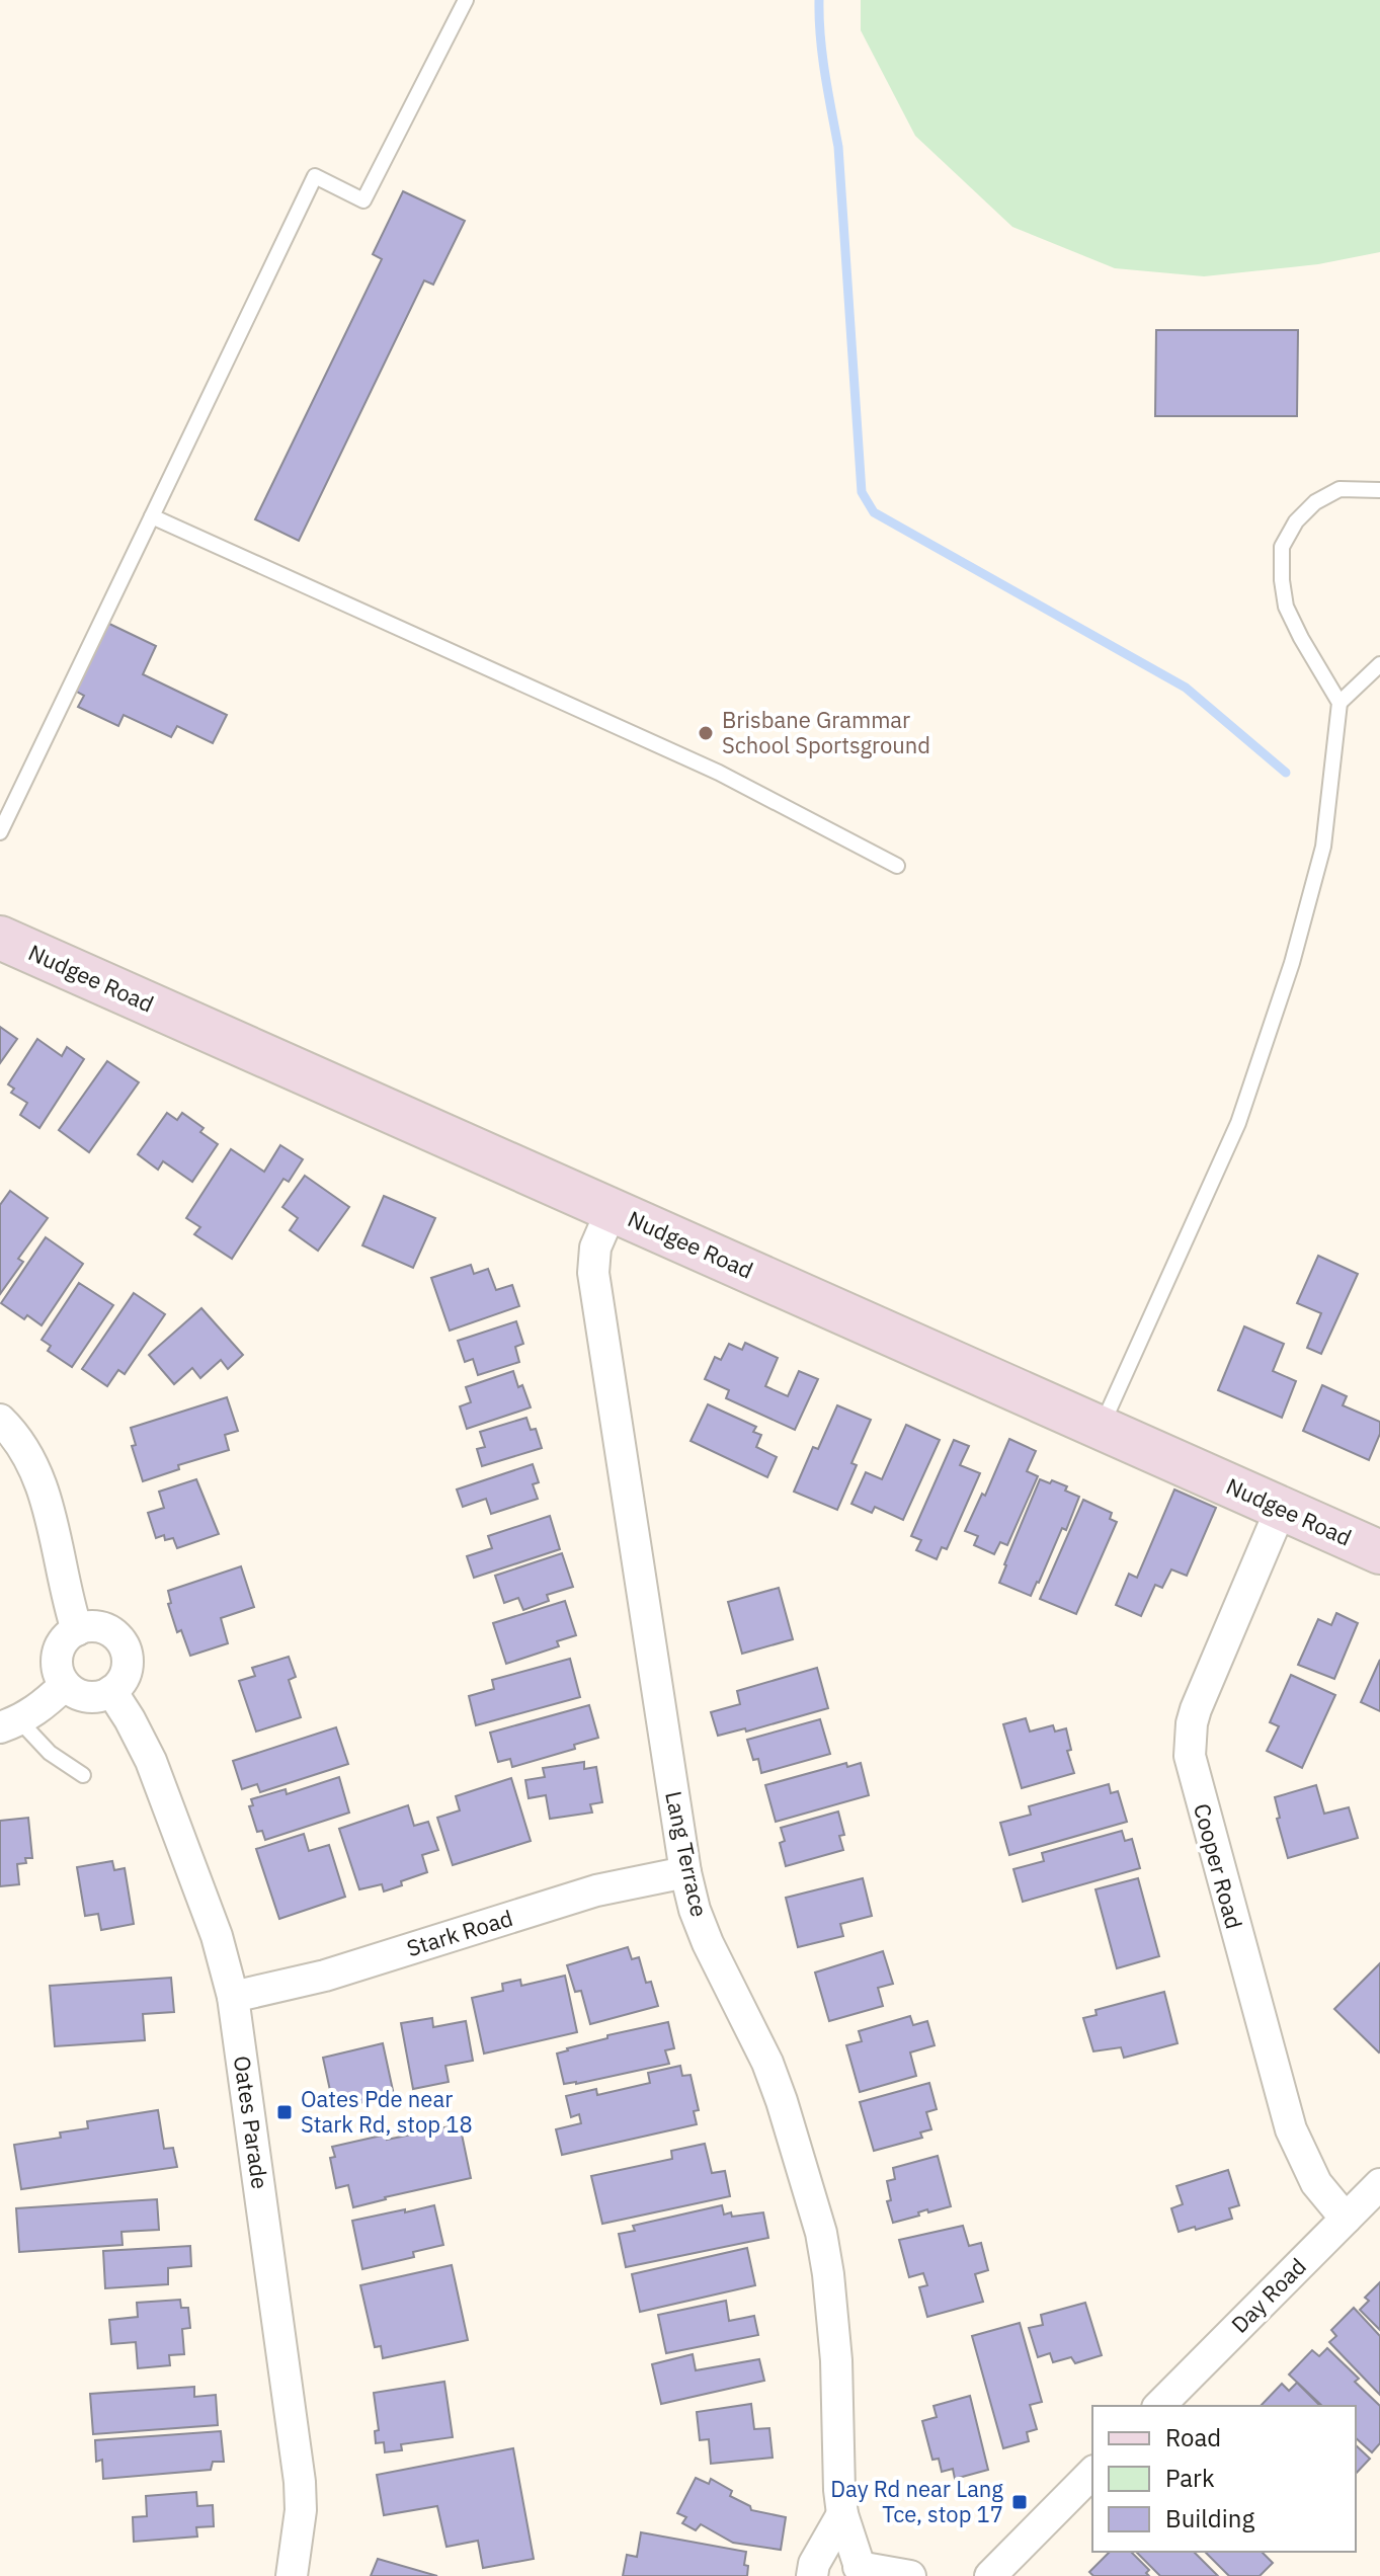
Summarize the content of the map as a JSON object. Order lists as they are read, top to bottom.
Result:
{
  "streets": {
    "main road": ["Nudgee Road"],
    "street": [
      "Lang Terrace",
      "Cooper Road",
      "Stark Road",
      "Oates Parade",
      "Day Road"
    ]
  },
  "crossings": [
    ["Nudgee Road", "Lang Terrace"],
    ["Nudgee Road", "Cooper Road"],
    ["Lang Terrace", "Stark Road"],
    ["Cooper Road", "Day Road"],
    ["Stark Road", "Oates Parade"]
  ],
  "places": {
    "other": ["Brisbane Grammar School Sportsground"],
    "transit": ["Oates Pde near Stark Rd, stop 18", "Day Rd near Lang Tce, stop 17"]
  },
  "legend": ["Road", "Park", "Building"]
}
